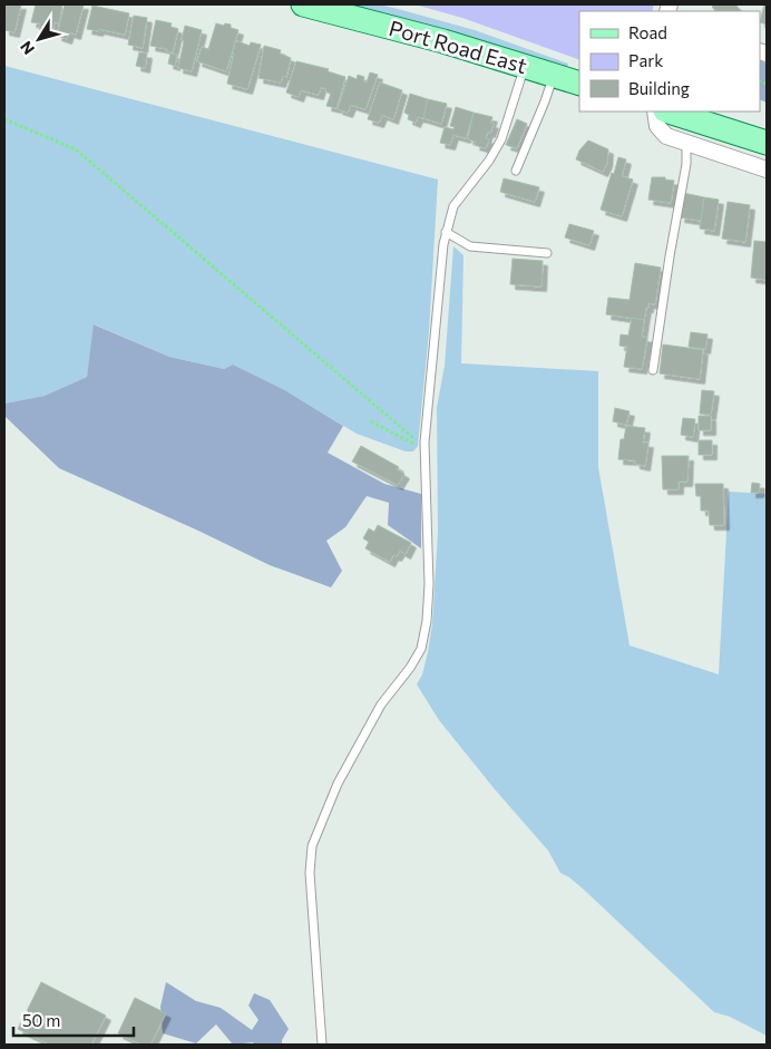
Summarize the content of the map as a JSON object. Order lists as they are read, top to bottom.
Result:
{
  "streets": {
    "main road": ["Port Road East"]
  },
  "legend": ["Road", "Park", "Building"],
  "scale_bar": "50 m",
  "north": "bottom left"
}
